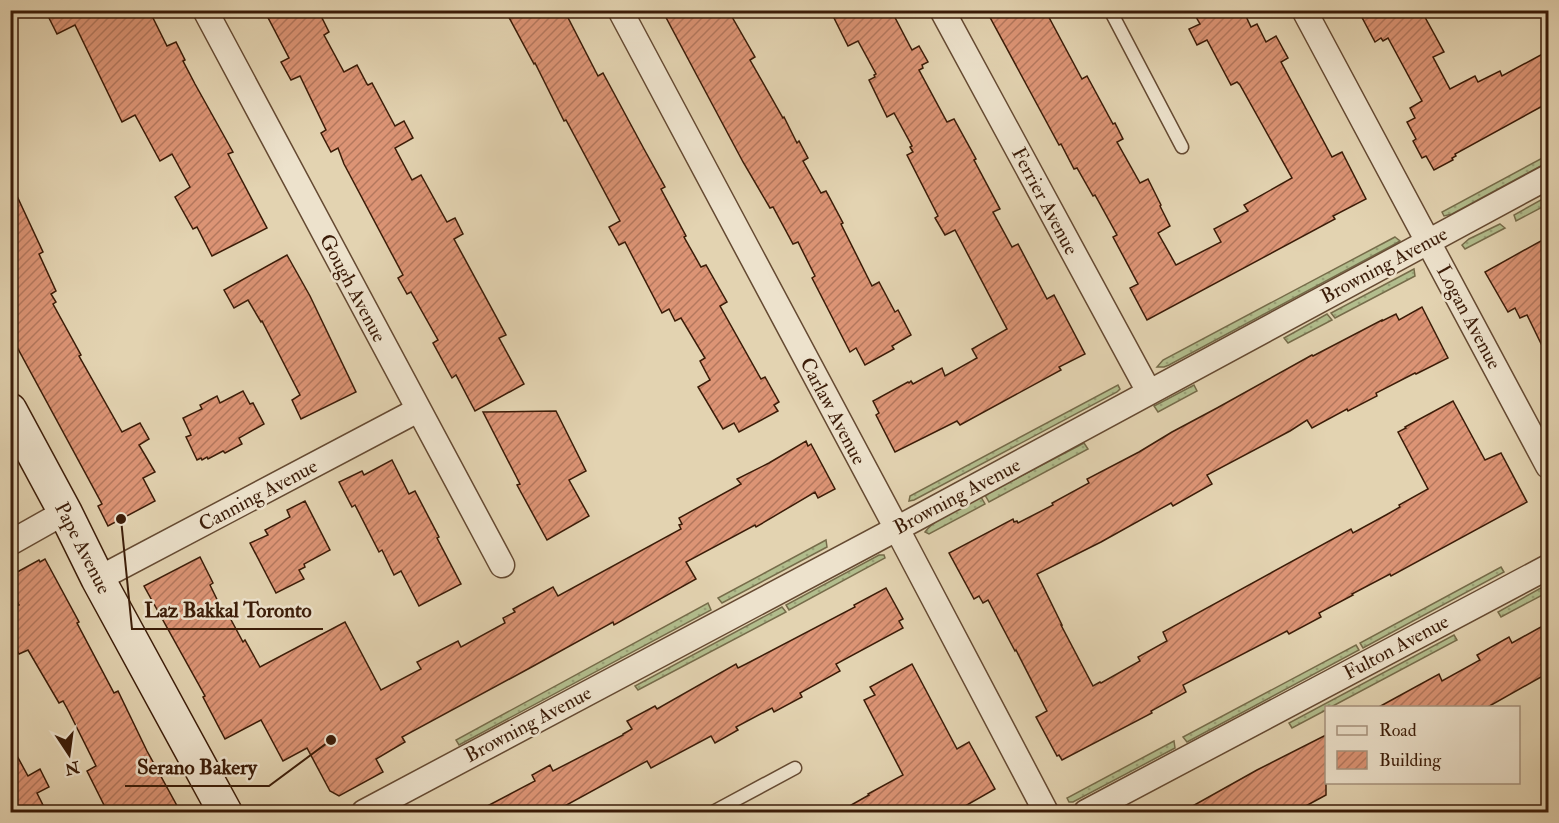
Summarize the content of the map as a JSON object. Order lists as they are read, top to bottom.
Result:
{
  "streets": {
    "main road": ["Pape Avenue"],
    "street": [
      "Ferrier Avenue",
      "Browning Avenue",
      "Gough Avenue",
      "Logan Avenue",
      "Carlaw Avenue",
      "Canning Avenue",
      "Fulton Avenue"
    ]
  },
  "crossings": [
    ["Ferrier Avenue", "Browning Avenue"],
    ["Browning Avenue", "Logan Avenue"],
    ["Browning Avenue", "Carlaw Avenue"],
    ["Gough Avenue", "Canning Avenue"],
    ["Canning Avenue", "Pape Avenue"]
  ],
  "places": ["Laz Bakkal Toronto", "Serano Bakery"],
  "legend": ["Road", "Building"],
  "north": "bottom"
}
